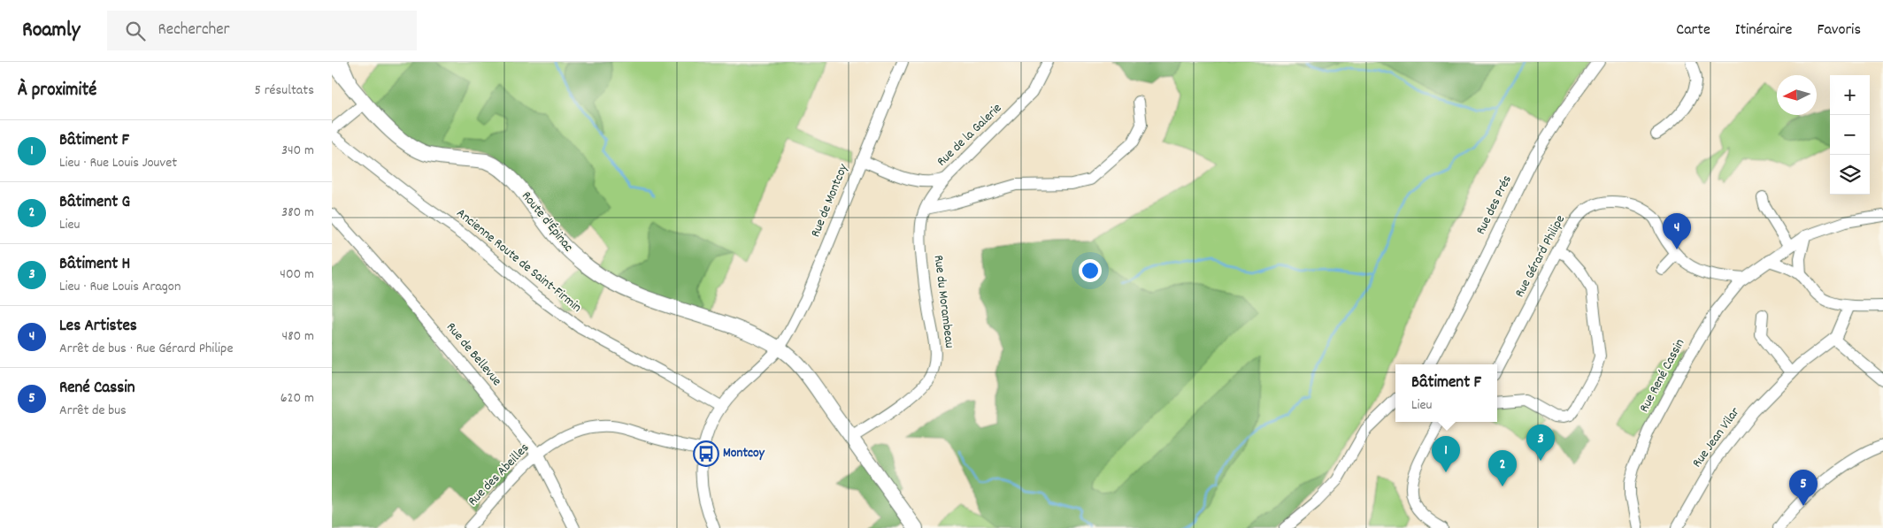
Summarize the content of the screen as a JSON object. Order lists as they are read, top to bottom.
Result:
{
  "streets": {
    "main road": ["Route d'Épinac"],
    "street": [
      "Rue de la Galerie",
      "Rue de Montcoy",
      "Rue des Prés",
      "Rue Gérard Philipe",
      "Ancienne Route de Saint-Firmin",
      "Rue du Morambeau",
      "Rue de Bellevue",
      "Rue René Cassin",
      "Rue Jean Vilar",
      "Rue des Abeilles"
    ]
  },
  "crossings": [
    ["Rue de la Galerie", "Rue de Montcoy"],
    ["Rue de la Galerie", "Rue du Morambeau"],
    ["Rue de Montcoy", "Route d'Épinac"],
    ["Rue de Montcoy", "Ancienne Route de Saint-Firmin"],
    ["Rue de Montcoy", "Rue des Abeilles"],
    ["Route d'Épinac", "Rue du Morambeau"],
    ["Rue Gérard Philipe", "Rue René Cassin"],
    ["Rue de Bellevue", "Rue des Abeilles"]
  ],
  "places": {
    "bus stop": ["Montcoy"]
  },
  "north": "left",
  "page": {
    "header": "Roamly",
    "search": "Rechercher",
    "nav": ["Carte", "Itinéraire", "Favoris"],
    "heading": ["À proximité", "5 résultats"],
    "map_buttons": ["+", "−"],
    "list": [
      {
        "mark": "1",
        "name": "Bâtiment F",
        "note": "Lieu · Rue Louis Jouvet",
        "value": "340 m"
      },
      {
        "mark": "2",
        "name": "Bâtiment G",
        "note": "Lieu",
        "value": "380 m"
      },
      {
        "mark": "3",
        "name": "Bâtiment H",
        "note": "Lieu · Rue Louis Aragon",
        "value": "400 m"
      },
      {
        "mark": "4",
        "name": "Les Artistes",
        "note": "Arrêt de bus · Rue Gérard Philipe",
        "value": "480 m"
      },
      {
        "mark": "5",
        "name": "René Cassin",
        "note": "Arrêt de bus",
        "value": "620 m"
      }
    ],
    "pins": [
      "4",
      "3",
      "1",
      "2",
      "5"
    ],
    "popup": ["Bâtiment F", "Lieu"]
  }
}
